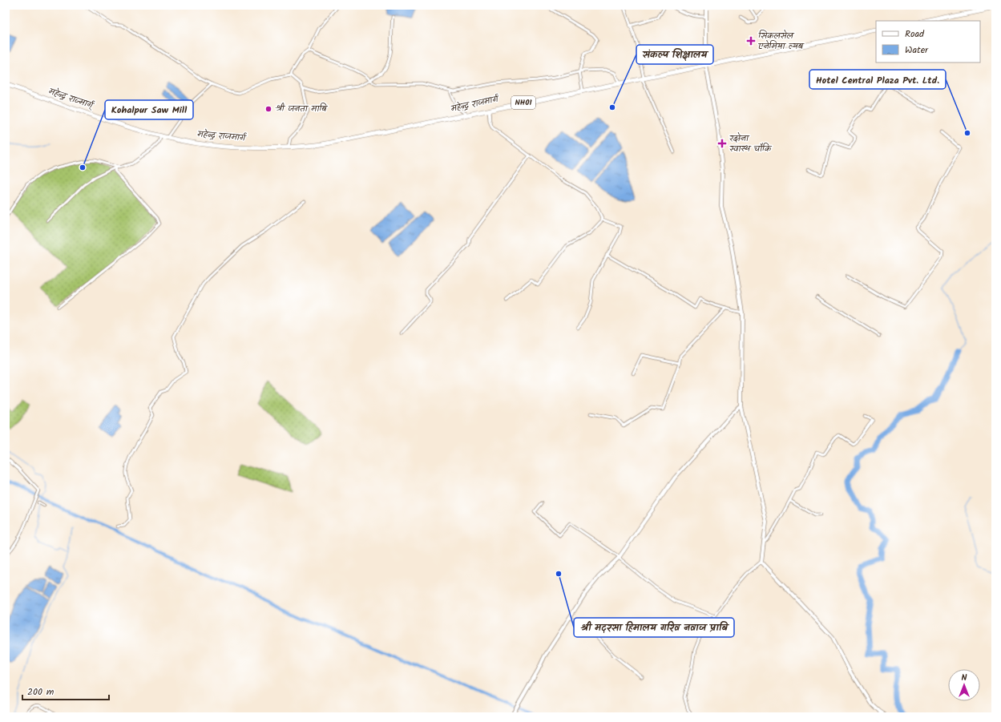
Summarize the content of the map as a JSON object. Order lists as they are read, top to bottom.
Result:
{
  "streets": {
    "highway": ["महेन्द्र राज्मार्ग्", "NH01", "महेन्द्र राजमार्ग"]
  },
  "crossings": [
    ["महेन्द्र राज्मार्ग्", "महेन्द्र राजमार्ग"]
  ],
  "places": {
    "health": ["सिकलसेल एनेमिया ल्यब", "रझेना स्वास्थ चौकि"],
    "other": [
      "संकल्प शिक्षालय",
      "श्री जनता माबि",
      "Hotel Central Plaza Pvt. Ltd.",
      "Kohalpur Saw Mill",
      "श्री मदरसा हिमालय गरिव नवाज प्राबि"
    ]
  },
  "legend": ["Road", "Water"],
  "scale_bar": "200 m",
  "north": "top"
}
